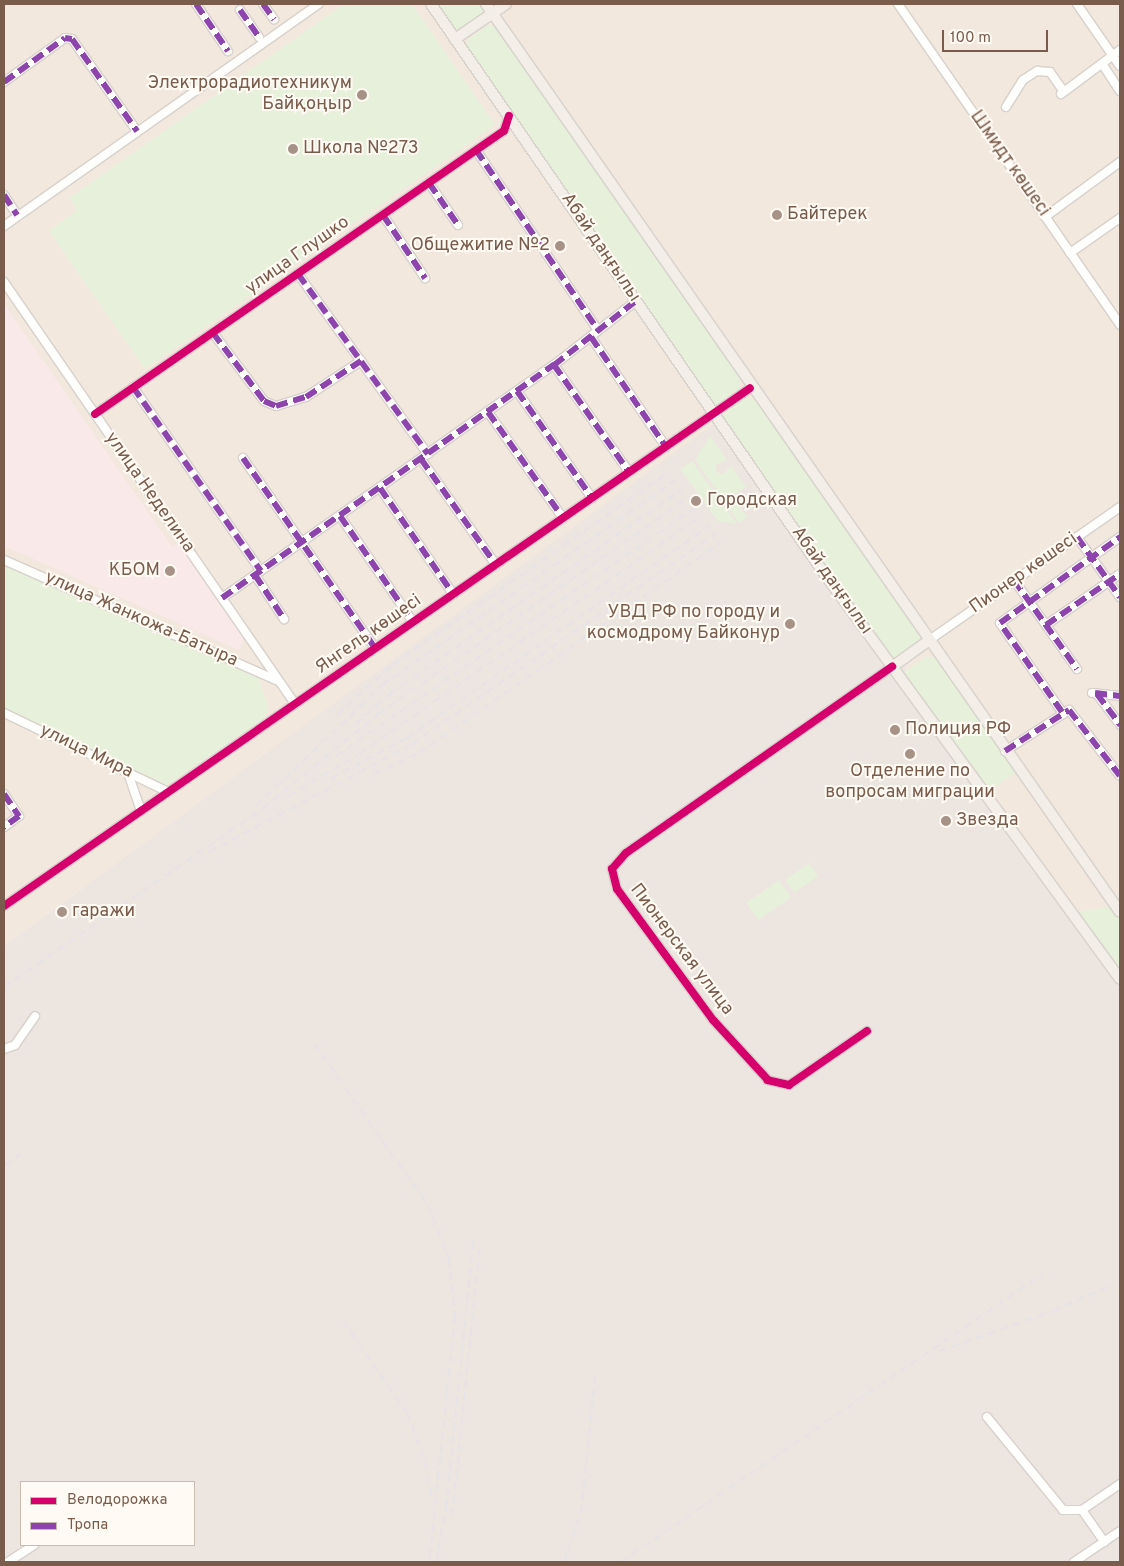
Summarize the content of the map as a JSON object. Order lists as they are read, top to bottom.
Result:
{
  "streets": {
    "main road": ["Абай даңғылы", "Пионерская улица"],
    "street": [
      "Шмидт көшесі",
      "улица Глушко",
      "улица Неделина",
      "Пионер көшесі",
      "улица Жанкожа-Батыра",
      "Янгель көшесі",
      "улица Мира"
    ]
  },
  "crossings": [
    ["Абай даңғылы", "улица Глушко"],
    ["Абай даңғылы", "Янгель көшесі"],
    ["Абай даңғылы", "Пионерская улица"],
    ["улица Глушко", "улица Неделина"],
    ["улица Неделина", "улица Жанкожа-Батыра"],
    ["улица Неделина", "Янгель көшесі"],
    ["Пионер көшесі", "Пионерская улица"],
    ["Янгель көшесі", "улица Мира"]
  ],
  "places": [
    "Электрорадиотехникум Байқоңыр",
    "Школа №273",
    "Байтерек",
    "Общежитие №2",
    "Городская",
    "КБОМ",
    "УВД РФ по городу и космодрому Байконур",
    "Полиция РФ",
    "Отделение по вопросам миграции",
    "Звезда",
    "гаражи"
  ],
  "legend": ["Велодорожка", "Тропа"],
  "scale_bar": "100 m"
}
